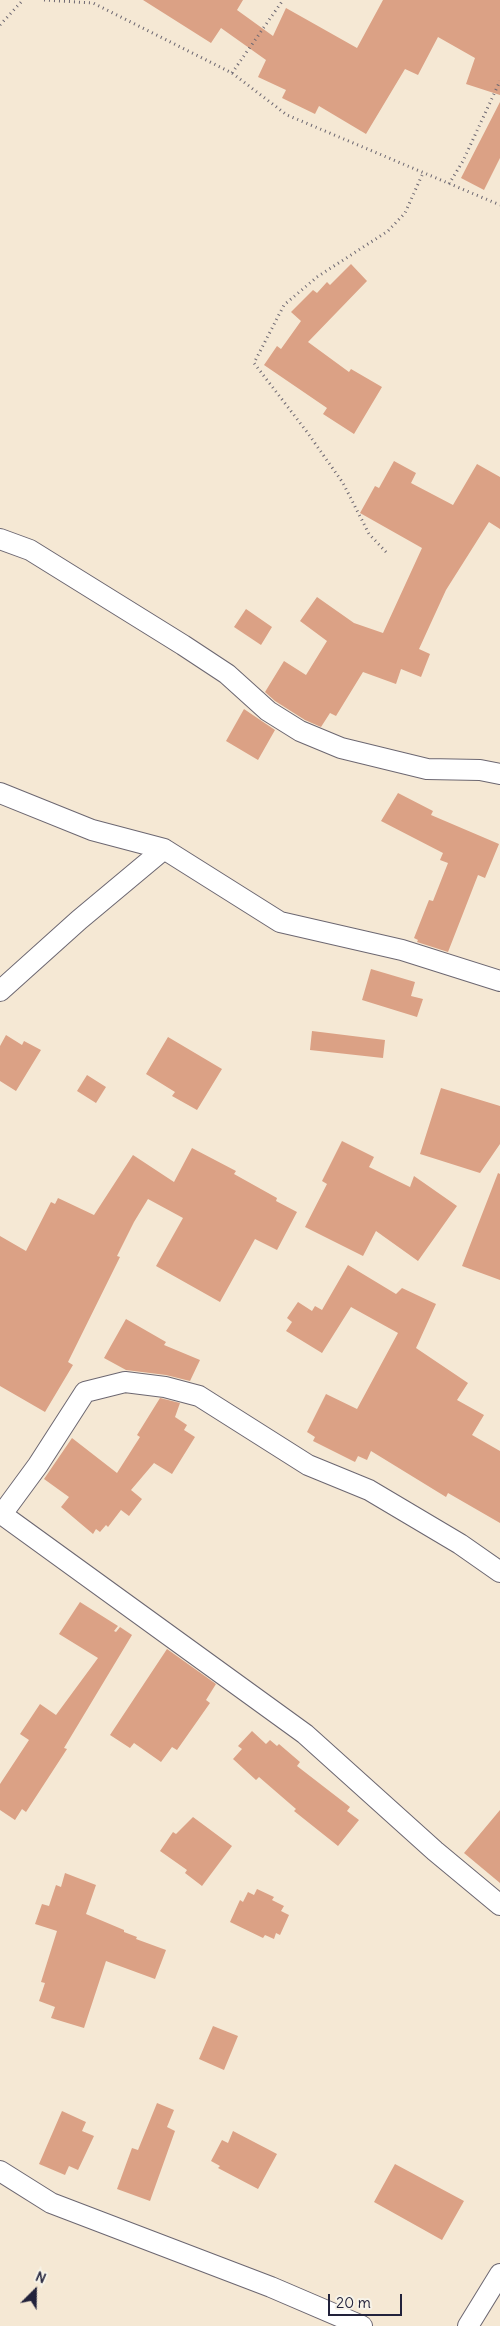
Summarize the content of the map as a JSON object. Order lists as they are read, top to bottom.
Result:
{
  "scale_bar": "20 m",
  "north": "top right"
}
